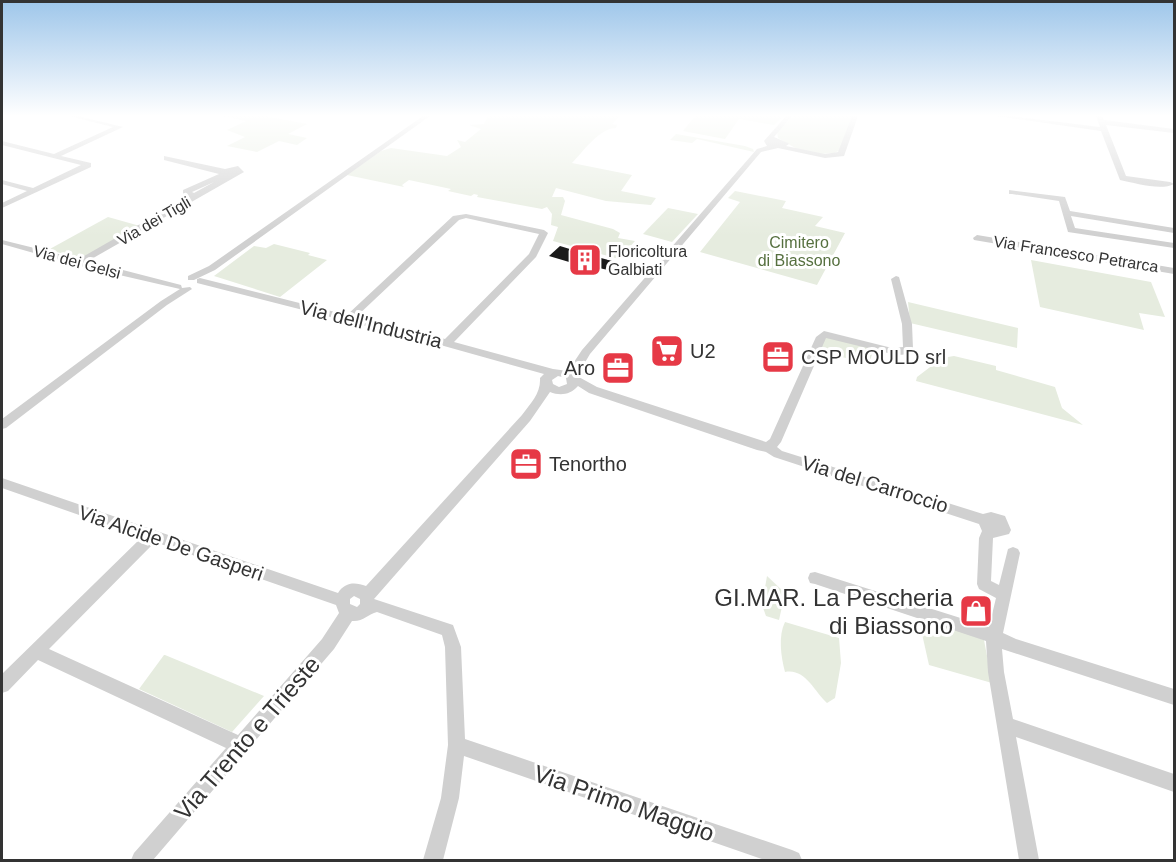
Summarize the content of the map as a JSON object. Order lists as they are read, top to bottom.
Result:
{
  "streets": {
    "street": [
      "Via dei Tigli",
      "Via Francesco Petrarca",
      "Via dei Gelsi",
      "Via dell'Industria",
      "Via del Carroccio",
      "Via Alcide De Gasperi",
      "Via Trento e Trieste",
      "Via Primo Maggio"
    ]
  },
  "crossings": [
    ["Via dei Tigli", "Via dei Gelsi"],
    ["Via dei Gelsi", "Via dell'Industria"],
    ["Via Alcide De Gasperi", "Via Trento e Trieste"]
  ],
  "parks": ["Cimitero di Biassono"],
  "places": {
    "building": ["Floricoltura Galbiati"],
    "supermarket": ["U2"],
    "office": ["CSP MOULD srl", "Aro", "Tenortho"],
    "shop": ["GI.MAR. La Pescheria di Biassono"]
  }
}
